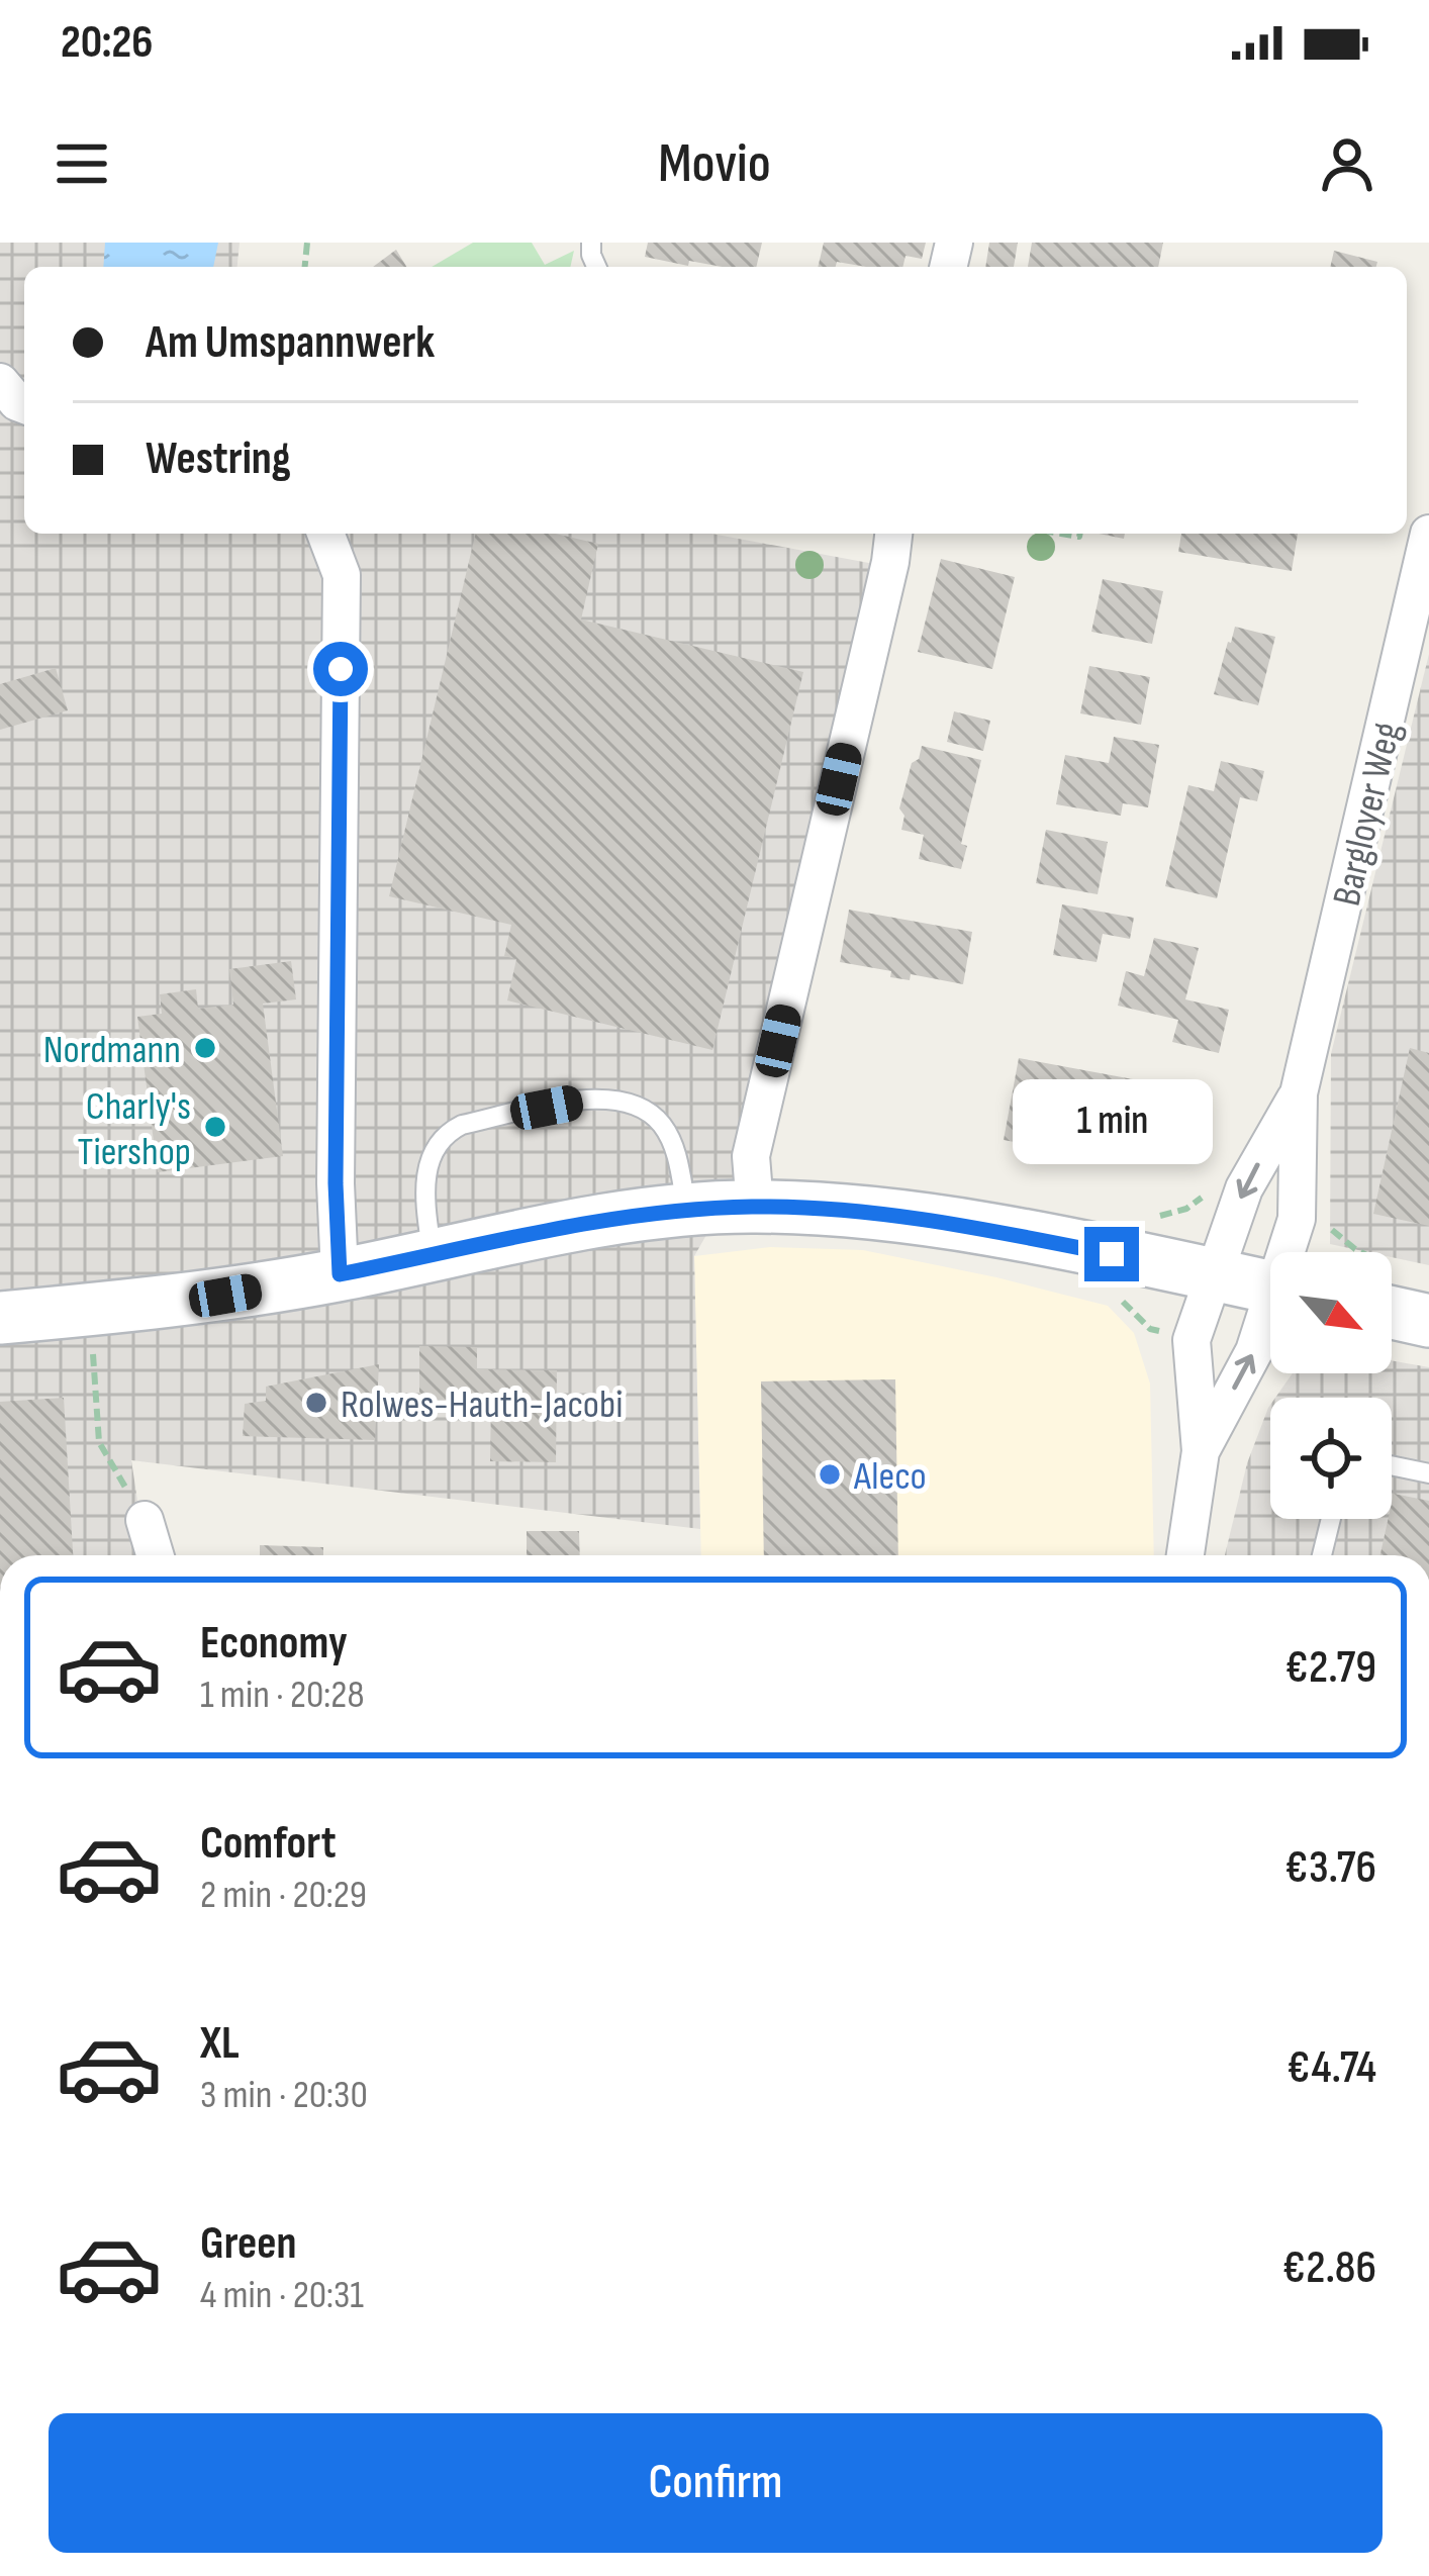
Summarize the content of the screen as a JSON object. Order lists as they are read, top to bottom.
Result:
{
  "streets": {
    "street": ["Bargloyer Weg"]
  },
  "places": [
    "Nordmann",
    "Charly's Tiershop",
    "Rolwes-Hauth-Jacobi",
    "Aleco"
  ],
  "north": "bottom right",
  "page": {
    "status": "20:26",
    "header": "Movio",
    "banner": ["Am Umspannwerk", "Westring"],
    "bubble": "1 min",
    "list": [
      {
        "name": "Economy",
        "note": "1 min · 20:28",
        "value": "€2.79"
      },
      {
        "name": "Comfort",
        "note": "2 min · 20:29",
        "value": "€3.76"
      },
      {
        "name": "XL",
        "note": "3 min · 20:30",
        "value": "€4.74"
      },
      {
        "name": "Green",
        "note": "4 min · 20:31",
        "value": "€2.86"
      }
    ],
    "buttons": "Confirm"
  }
}
